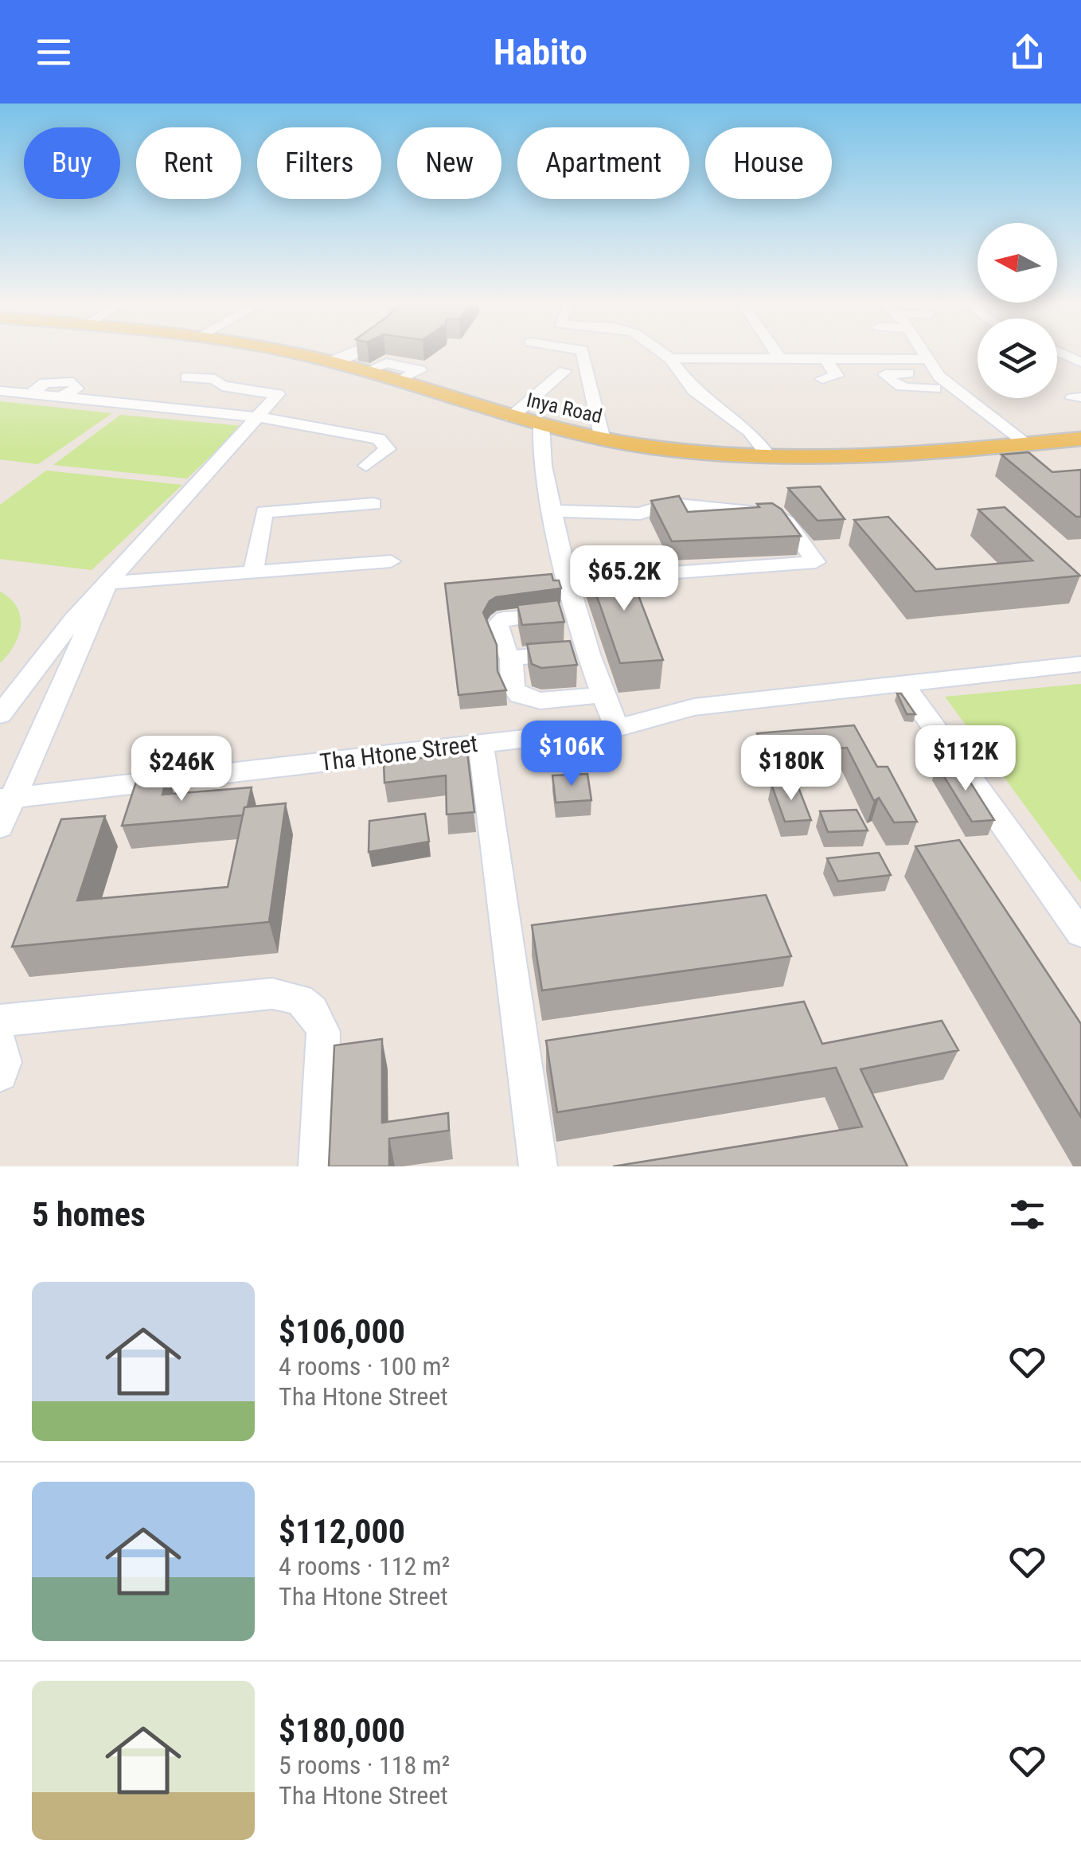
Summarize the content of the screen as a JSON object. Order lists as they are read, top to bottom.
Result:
{
  "streets": {
    "main road": ["Inya Road"],
    "street": ["Tha Htone Street"]
  },
  "north": "left",
  "page": {
    "header": "Habito",
    "chip": [
      "Buy",
      "Rent",
      "Filters",
      "New",
      "Apartment",
      "House"
    ],
    "price": [
      "$65.2K",
      "$106K",
      "$112K",
      "$180K",
      "$246K"
    ],
    "heading": "5 homes",
    "list": [
      {
        "name": "$106,000",
        "note": "4 rooms · 100 m² · Tha Htone Street"
      },
      {
        "name": "$112,000",
        "note": "4 rooms · 112 m² · Tha Htone Street"
      },
      {
        "name": "$180,000",
        "note": "5 rooms · 118 m² · Tha Htone Street"
      }
    ]
  }
}
